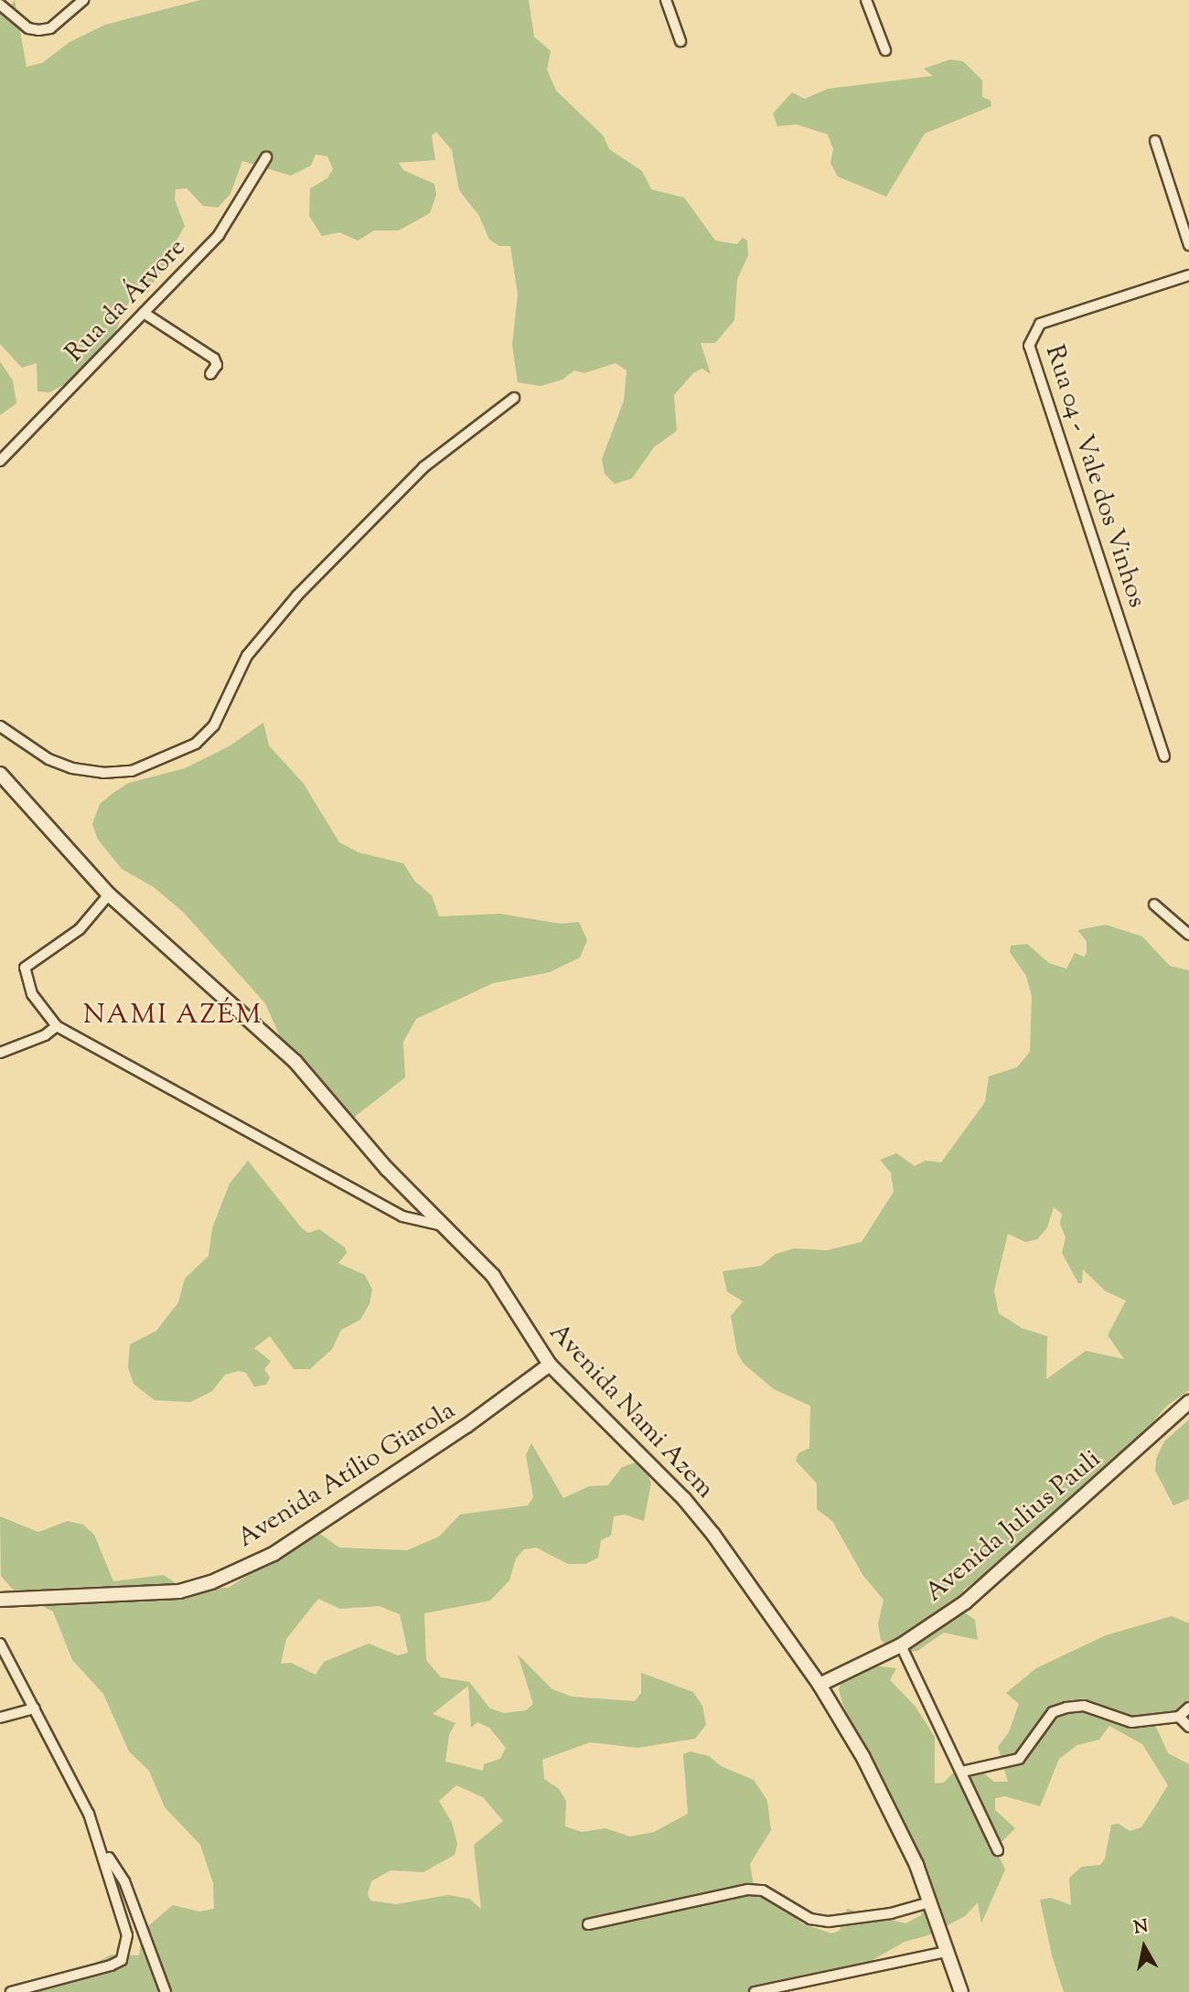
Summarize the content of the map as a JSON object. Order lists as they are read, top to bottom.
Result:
{
  "streets": {
    "street": [
      "Rua da Árvore",
      "Rua 04 - Vale dos Vinhos",
      "Avenida Nami Azem",
      "Avenida Atílio Giarola",
      "Avenida Julius Pauli"
    ]
  },
  "crossings": [
    ["Avenida Nami Azem", "Avenida Atílio Giarola"],
    ["Avenida Nami Azem", "Avenida Julius Pauli"]
  ],
  "districts": ["NAMI AZÉM"],
  "north": "top"
}
